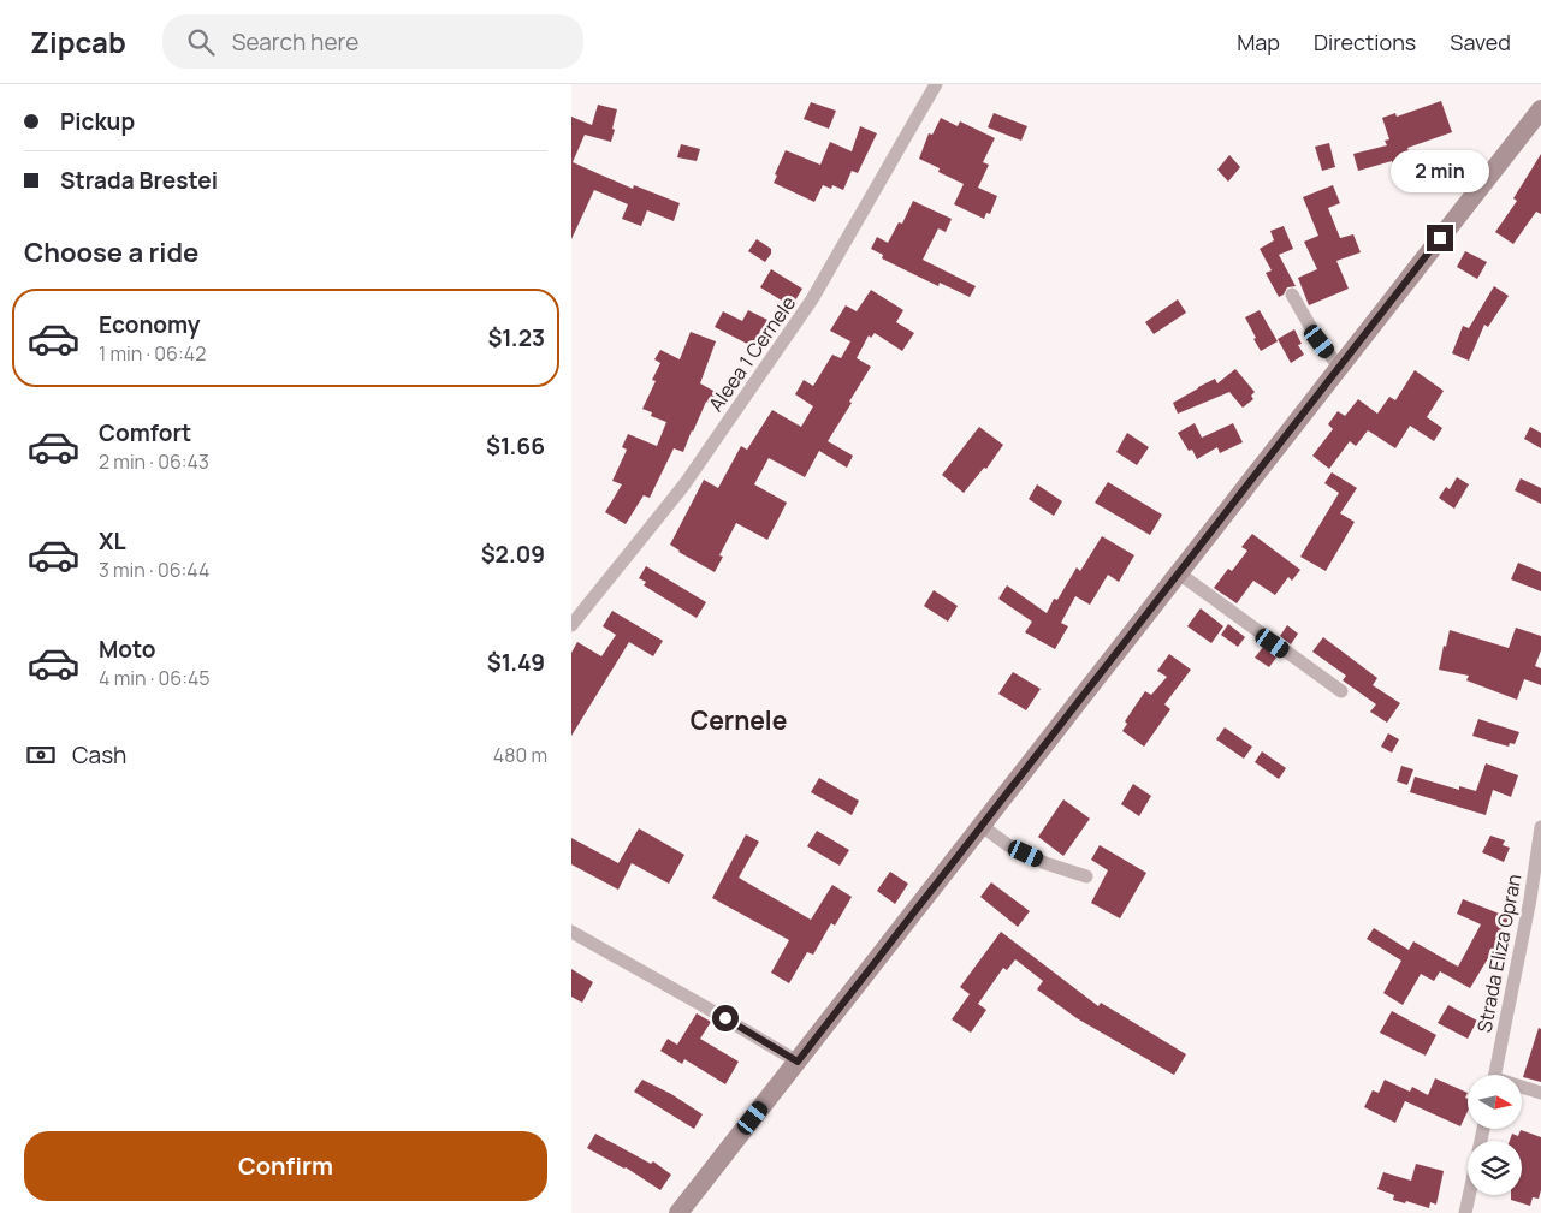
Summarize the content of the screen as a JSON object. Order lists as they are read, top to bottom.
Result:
{
  "streets": {
    "street": ["Aleea 1 Cernele", "Strada Eliza Opran"]
  },
  "districts": ["Cernele"],
  "north": "right",
  "page": {
    "header": "Zipcab",
    "search": "Search here",
    "nav": ["Map", "Directions", "Saved"],
    "banner": ["Pickup", "Strada Brestei"],
    "bubble": "2 min",
    "heading": "Choose a ride",
    "list": [
      {
        "name": "Economy",
        "note": "1 min · 06:42",
        "value": "$1.23"
      },
      {
        "name": "Comfort",
        "note": "2 min · 06:43",
        "value": "$1.66"
      },
      {
        "name": "XL",
        "note": "3 min · 06:44",
        "value": "$2.09"
      },
      {
        "name": "Moto",
        "note": "4 min · 06:45",
        "value": "$1.49"
      }
    ],
    "pay": ["Cash", "480 m"],
    "buttons": "Confirm"
  }
}
